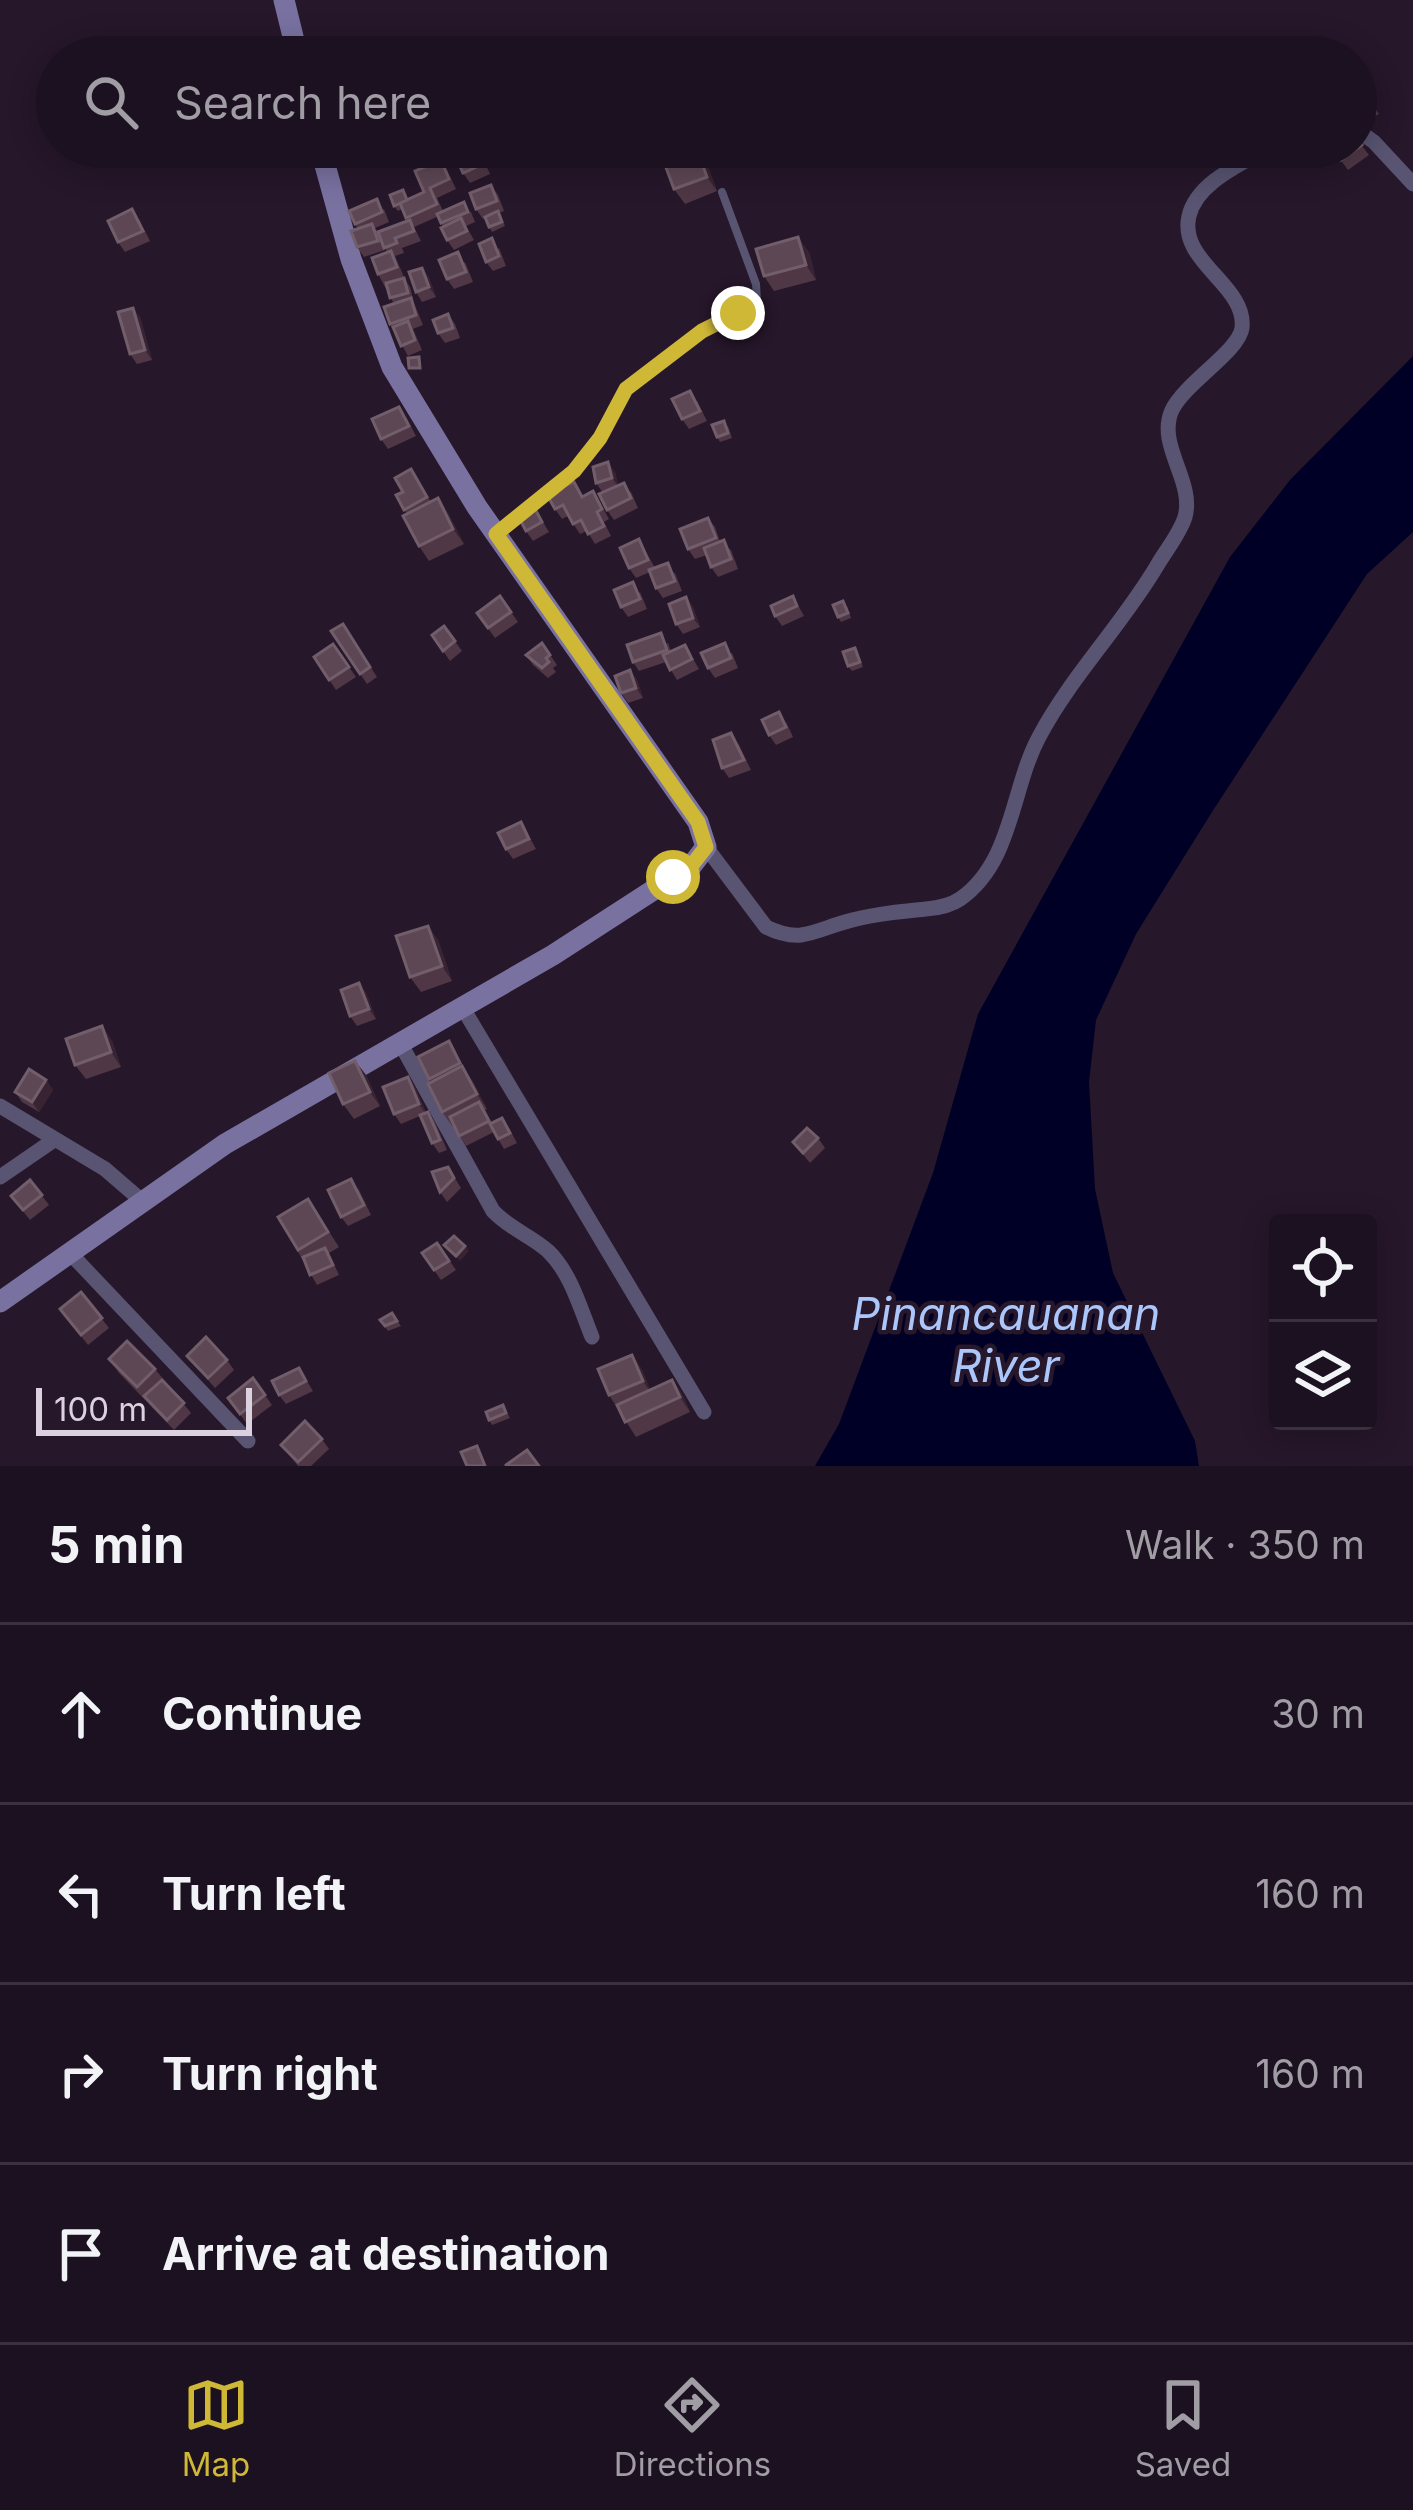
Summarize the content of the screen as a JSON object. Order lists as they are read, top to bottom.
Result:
{
  "water": ["Pinancauanan River"],
  "scale_bar": "100 m",
  "page": {
    "search": "Search here",
    "scale": "100 m",
    "heading": ["5 min", "Walk · 350 m"],
    "list": [
      ["Continue", "30 m"],
      ["Turn left", "160 m"],
      ["Turn right", "160 m"],
      "Arrive at destination"
    ],
    "nav": ["Map", "Directions", "Saved"]
  }
}
